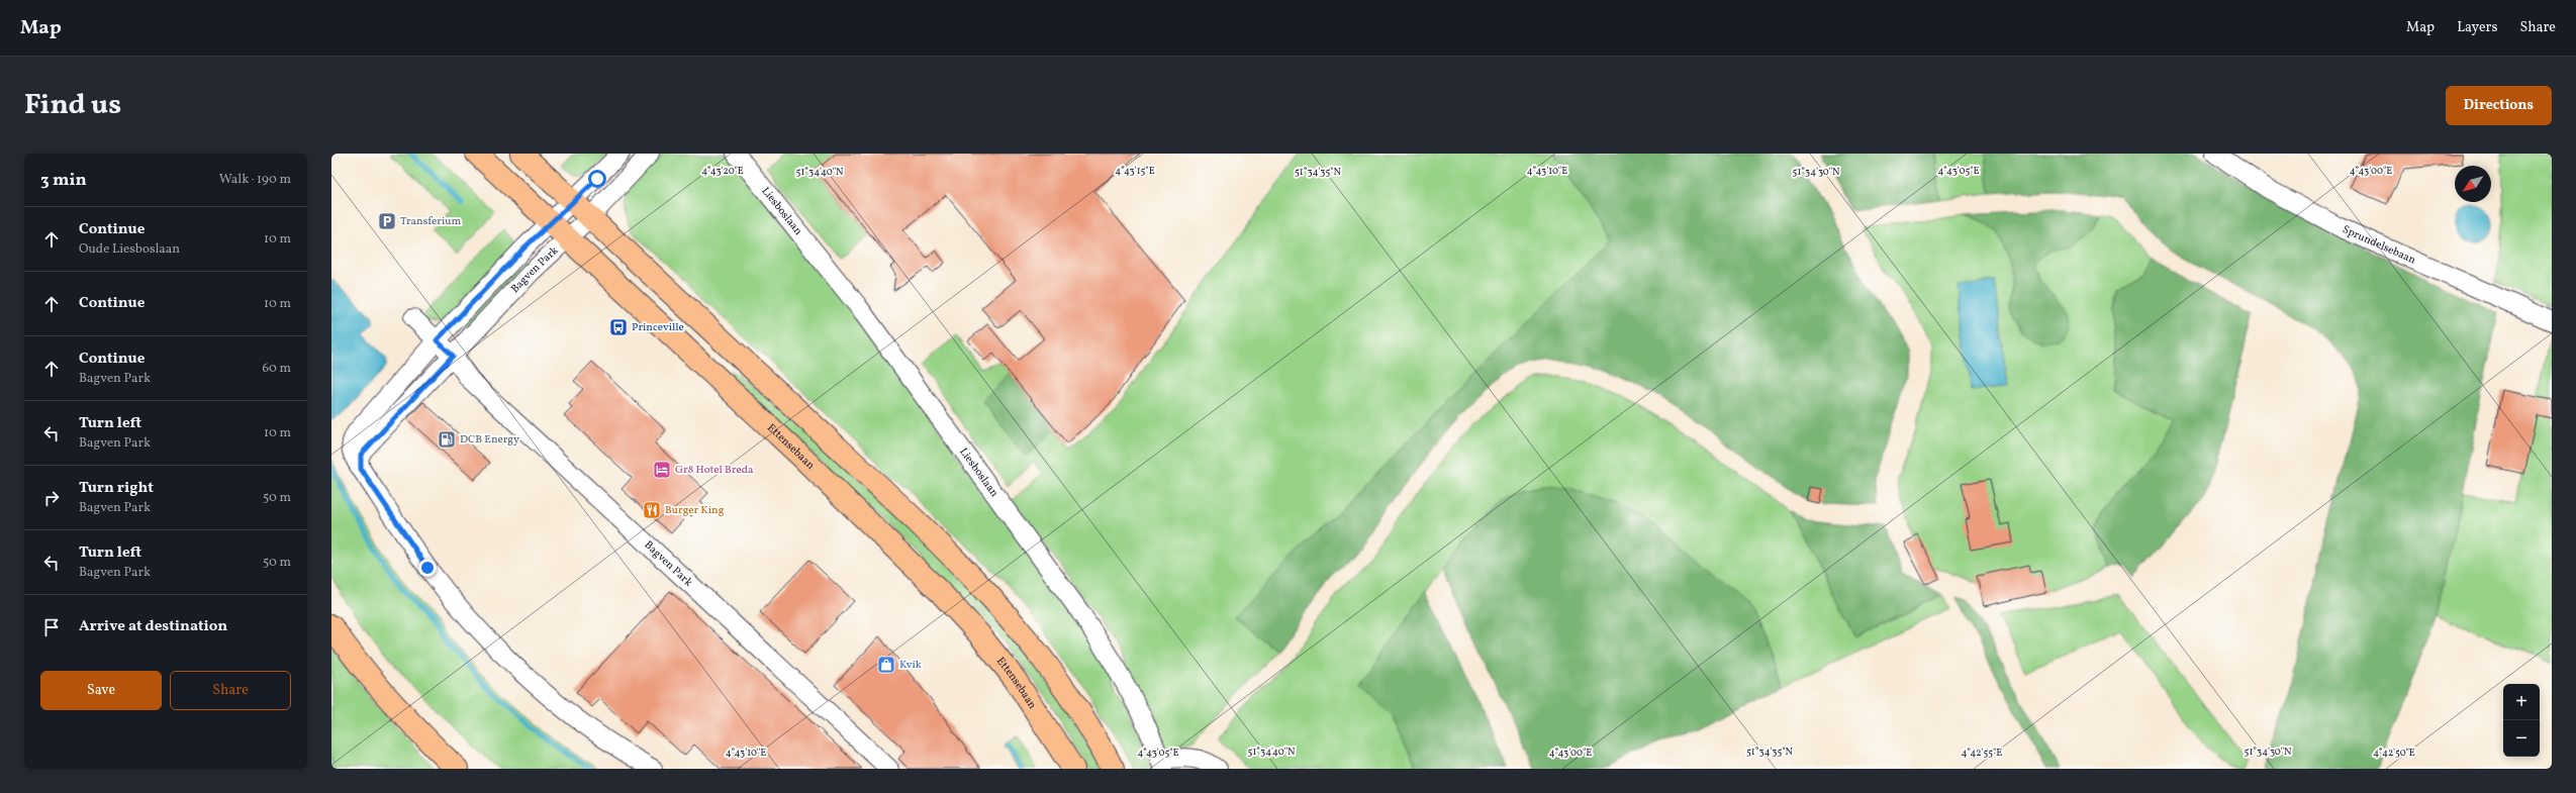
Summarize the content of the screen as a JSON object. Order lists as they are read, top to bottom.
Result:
{
  "streets": {
    "main road": ["Ettensebaan"],
    "street": ["Liesboslaan", "Sprundelsebaan", "Bagven Park"]
  },
  "crossings": [
    ["Bagven Park", "Ettensebaan"]
  ],
  "places": {
    "parking": ["Transferium"],
    "bus stop": ["Princeville"],
    "fuel station": ["DCB Energy"],
    "hotel": ["Gr8 Hotel Breda"],
    "restaurant": ["Burger King"],
    "shop": ["Kvik"]
  },
  "north": "bottom left",
  "page": {
    "header": "Map",
    "nav": ["Map", "Layers", "Share"],
    "title": "Find us",
    "buttons": [
      "Directions",
      ["Save", "Share"]
    ],
    "heading": ["3 min", "Walk · 190 m"],
    "list": [
      ["Continue", "Oude Liesboslaan", "10 m"],
      ["Continue", "10 m"],
      ["Continue", "Bagven Park", "60 m"],
      ["Turn left", "Bagven Park", "10 m"],
      ["Turn right", "Bagven Park", "50 m"],
      ["Turn left", "Bagven Park", "50 m"],
      "Arrive at destination"
    ],
    "map_buttons": ["+", "−"]
  },
  "coordinates": [
    "4°43'00\"E",
    "4°43'20\"E",
    "4°43'15\"E",
    "4°43'10\"E",
    "4°43'05\"E",
    "51°34'40\"N",
    "51°34'35\"N",
    "51°34'30\"N",
    "4°42'55\"E",
    "4°42'50\"E"
  ]
}
